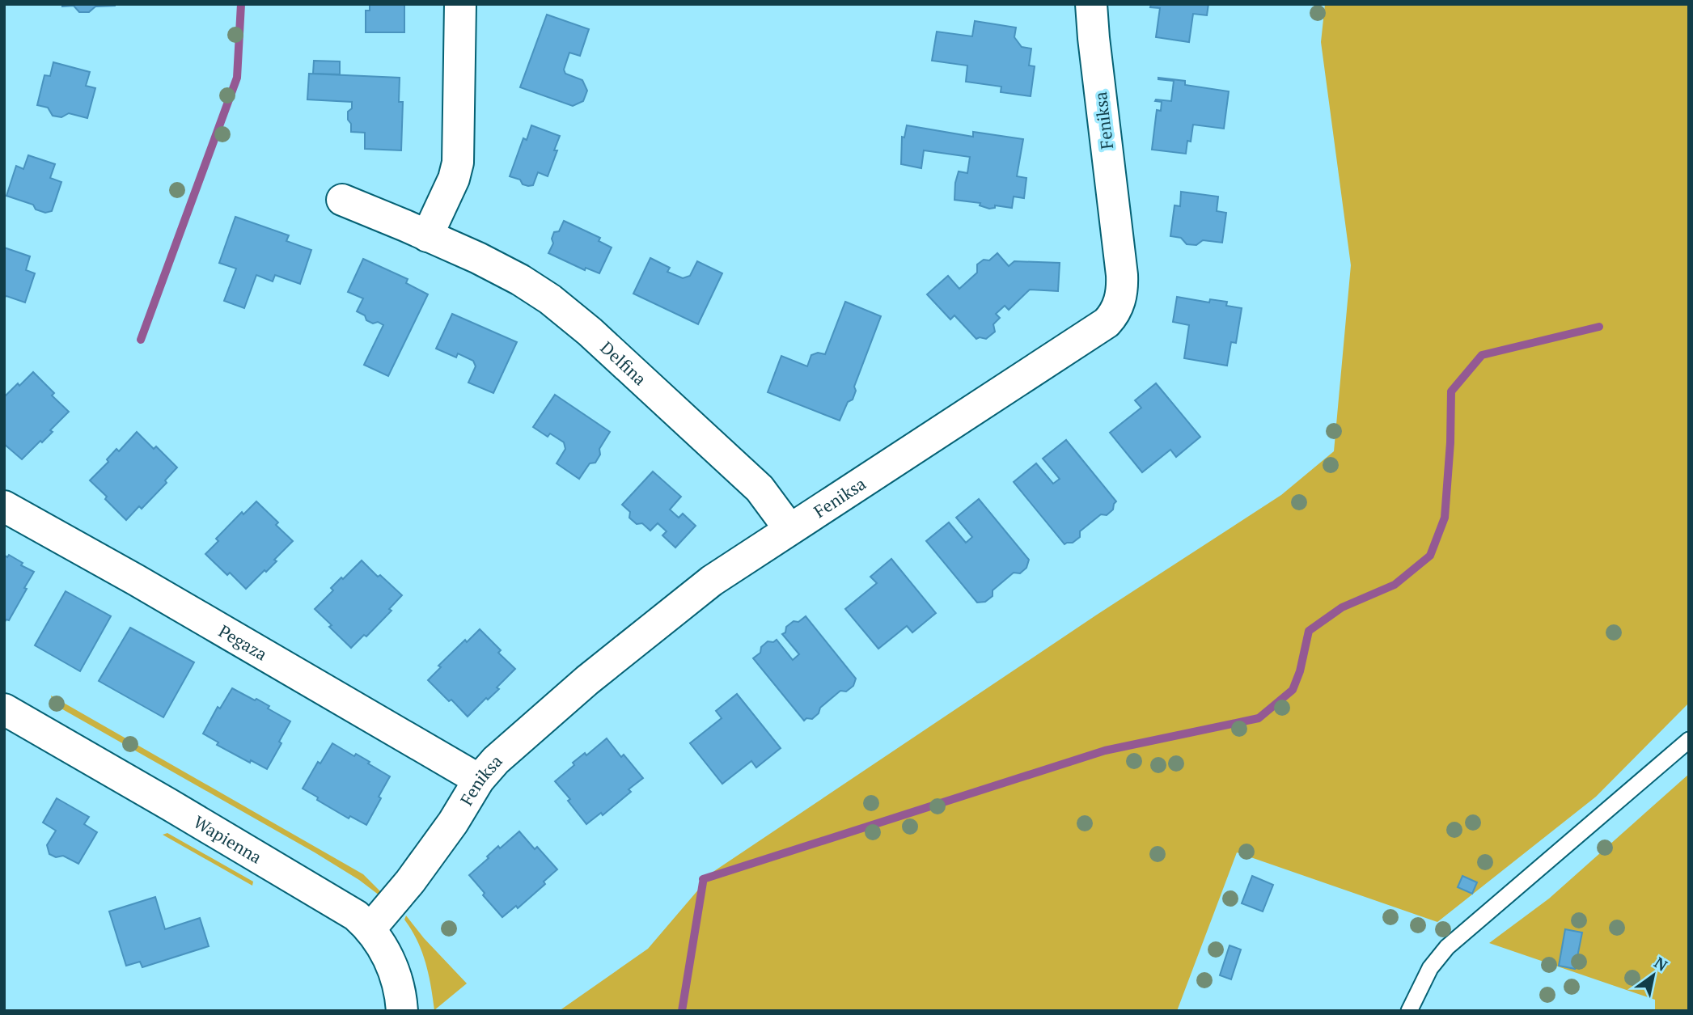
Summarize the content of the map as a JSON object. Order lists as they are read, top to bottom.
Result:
{
  "streets": {
    "street": [
      "Feniksa",
      "Delfina",
      "Pegaza",
      "Wapienna"
    ]
  },
  "crossings": [
    ["Feniksa", "Delfina"],
    ["Feniksa", "Pegaza"],
    ["Feniksa", "Wapienna"]
  ],
  "north": "top right"
}
